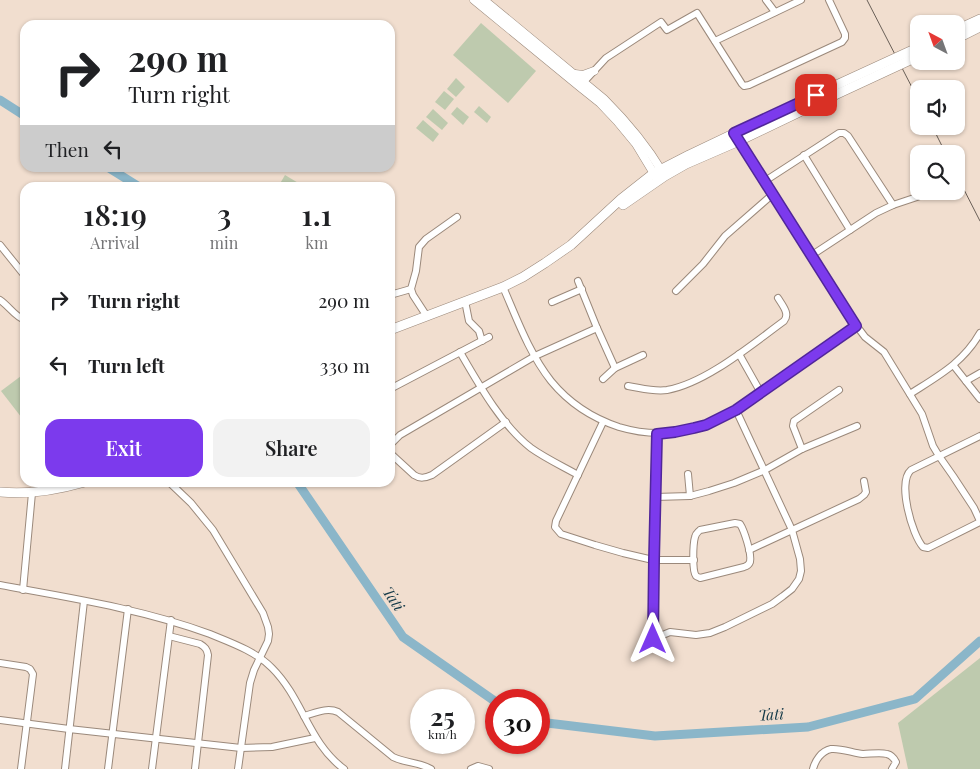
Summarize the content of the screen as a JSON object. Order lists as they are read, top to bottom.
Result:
{
  "water": ["Tati"],
  "north": "top left",
  "page": {
    "turn": ["290 m", "Turn right"],
    "then": "Then",
    "eta": [
      "18:19",
      "Arrival",
      "3",
      "min",
      "1.1",
      "km"
    ],
    "list": [
      {
        "name": "Turn right",
        "value": "290 m"
      },
      {
        "name": "Turn left",
        "value": "330 m"
      }
    ],
    "buttons": ["Exit", "Share"],
    "speed": "25 km/h",
    "limit": "30"
  }
}
